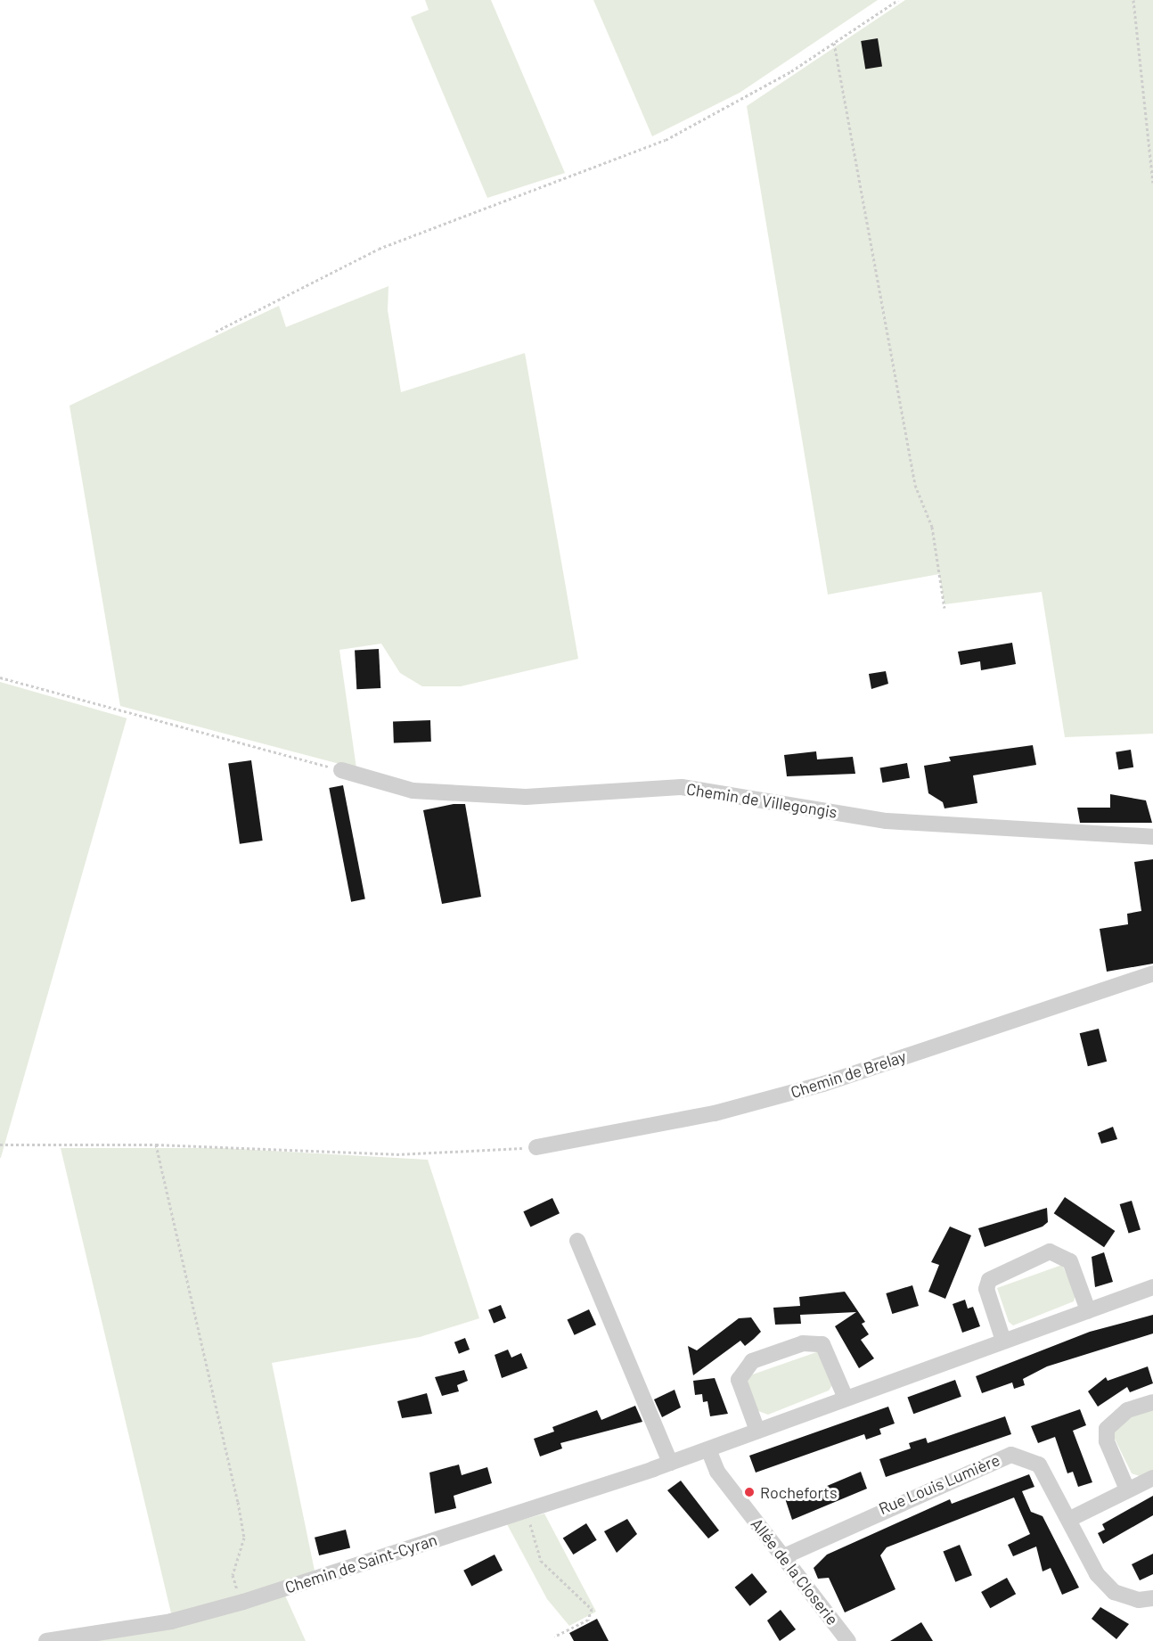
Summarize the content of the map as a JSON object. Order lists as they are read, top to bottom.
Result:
{
  "streets": {
    "street": [
      "Chemin de Villegongis",
      "Chemin de Brelay",
      "Rue Louis Lumière",
      "Chemin de Saint-Cyran",
      "Allée de la Closerie"
    ]
  },
  "crossings": [
    ["Rue Louis Lumière", "Allée de la Closerie"],
    ["Chemin de Saint-Cyran", "Allée de la Closerie"]
  ],
  "places": ["Rocheforts"]
}
